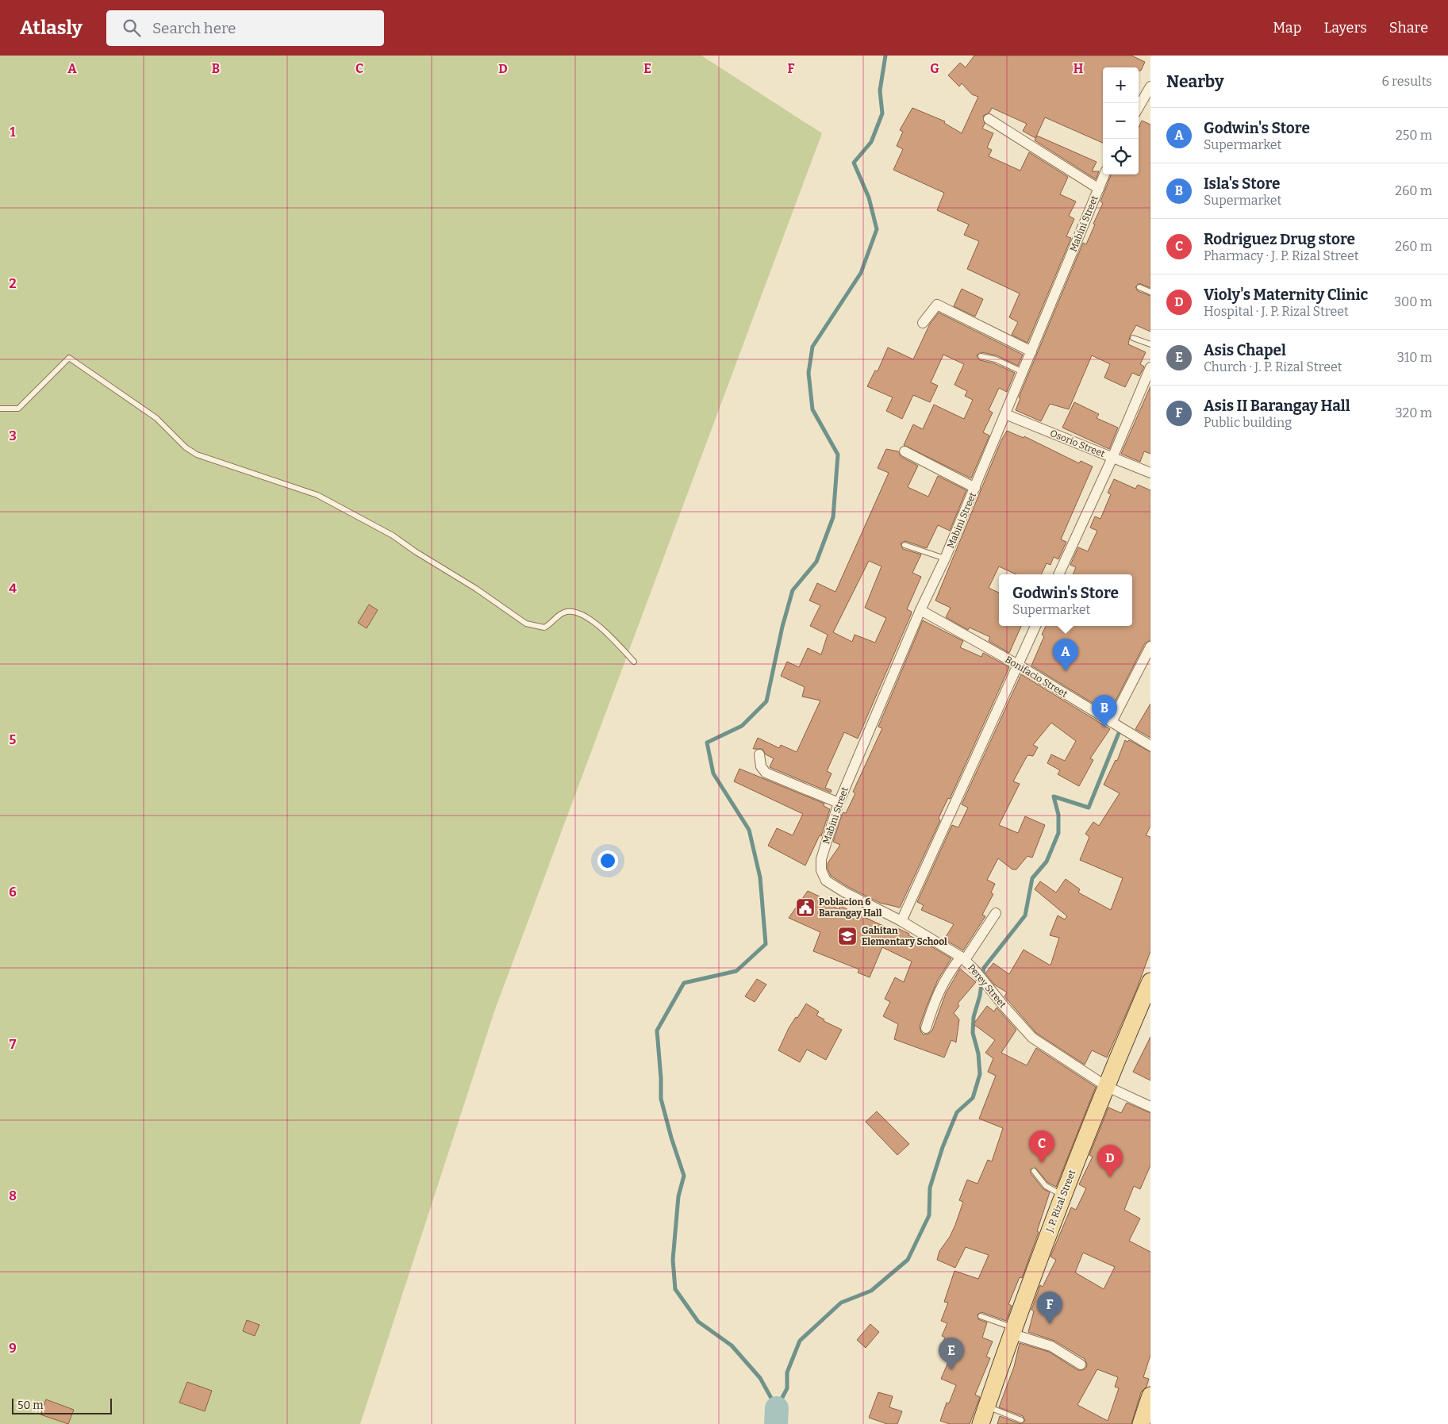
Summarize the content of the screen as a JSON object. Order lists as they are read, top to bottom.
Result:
{
  "streets": {
    "main road": ["J. P. Rizal Street"],
    "street": [
      "Mabini Street",
      "Osorio Street",
      "Bonifacio Street",
      "Perey Street"
    ]
  },
  "crossings": [
    ["Mabini Street", "Osorio Street"],
    ["Mabini Street", "Bonifacio Street"],
    ["Mabini Street", "Perey Street"],
    ["Perey Street", "J. P. Rizal Street"]
  ],
  "places": {
    "public building": ["Poblacion 6 Barangay Hall"],
    "school or university": ["Gahitan Elementary School"]
  },
  "scale_bar": "50 m",
  "page": {
    "header": "Atlasly",
    "search": "Search here",
    "nav": ["Map", "Layers", "Share"],
    "heading": ["Nearby", "6 results"],
    "map_buttons": ["+", "−"],
    "list": [
      {
        "mark": "A",
        "name": "Godwin's Store",
        "note": "Supermarket",
        "value": "250 m"
      },
      {
        "mark": "B",
        "name": "Isla's Store",
        "note": "Supermarket",
        "value": "260 m"
      },
      {
        "mark": "C",
        "name": "Rodriguez Drug store",
        "note": "Pharmacy · J. P. Rizal Street",
        "value": "260 m"
      },
      {
        "mark": "D",
        "name": "Violy's Maternity Clinic",
        "note": "Hospital · J. P. Rizal Street",
        "value": "300 m"
      },
      {
        "mark": "E",
        "name": "Asis Chapel",
        "note": "Church · J. P. Rizal Street",
        "value": "310 m"
      },
      {
        "mark": "F",
        "name": "Asis II Barangay Hall",
        "note": "Public building",
        "value": "320 m"
      }
    ],
    "popup": ["Godwin's Store", "Supermarket"],
    "pins": [
      "A",
      "B",
      "C",
      "D",
      "F",
      "E"
    ],
    "scale": "50 m"
  },
  "grid": {
    "columns": [
      "A",
      "B",
      "C",
      "D",
      "E",
      "F",
      "G",
      "H"
    ],
    "rows": [
      "1",
      "2",
      "3",
      "4",
      "5",
      "6",
      "7",
      "8",
      "9"
    ]
  }
}
